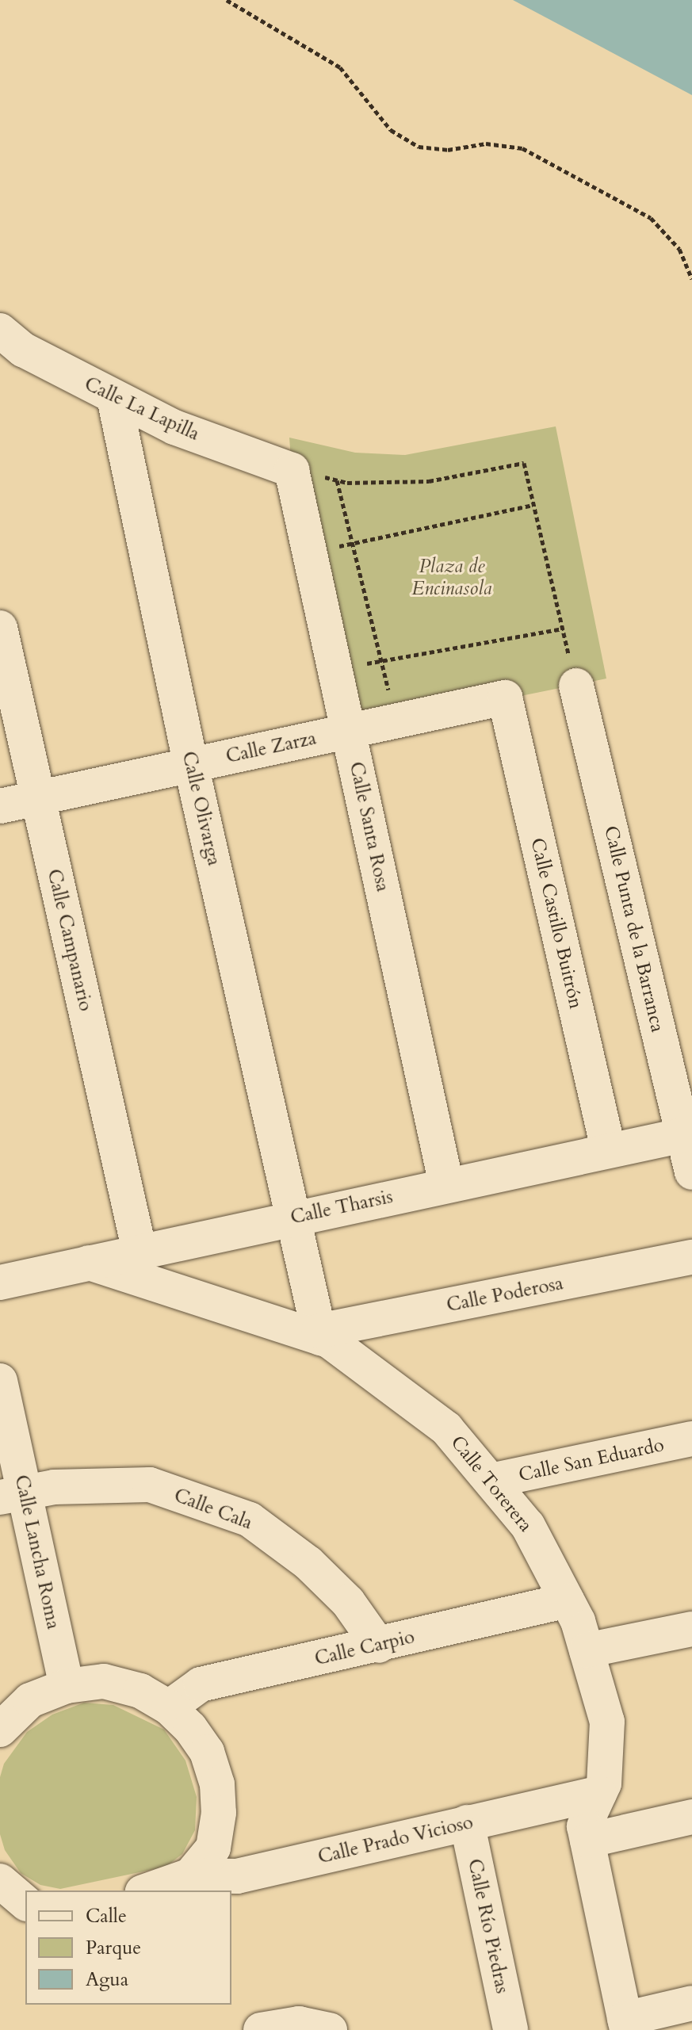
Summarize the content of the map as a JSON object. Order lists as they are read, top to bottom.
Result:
{
  "streets": {
    "street": [
      "Calle La Lapilla",
      "Calle Zarza",
      "Calle Olivarga",
      "Calle Santa Rosa",
      "Calle Castillo Buitrón",
      "Calle Punta de la Barranca",
      "Calle Campanario",
      "Calle Tharsis",
      "Calle Poderosa",
      "Calle San Eduardo",
      "Calle Torerera",
      "Calle Cala",
      "Calle Lancha Roma",
      "Calle Carpio",
      "Calle Prado Vicioso",
      "Calle Río Piedras"
    ]
  },
  "crossings": [
    ["Calle La Lapilla", "Calle Olivarga"],
    ["Calle La Lapilla", "Calle Santa Rosa"],
    ["Calle Zarza", "Calle Olivarga"],
    ["Calle Zarza", "Calle Santa Rosa"],
    ["Calle Zarza", "Calle Castillo Buitrón"],
    ["Calle Zarza", "Calle Campanario"],
    ["Calle Olivarga", "Calle Tharsis"],
    ["Calle Olivarga", "Calle Poderosa"],
    ["Calle Olivarga", "Calle Torerera"],
    ["Calle Santa Rosa", "Calle Tharsis"],
    ["Calle Castillo Buitrón", "Calle Tharsis"],
    ["Calle Punta de la Barranca", "Calle Tharsis"],
    ["Calle Campanario", "Calle Tharsis"],
    ["Calle Tharsis", "Calle Torerera"],
    ["Calle Poderosa", "Calle Torerera"],
    ["Calle San Eduardo", "Calle Torerera"],
    ["Calle Torerera", "Calle Carpio"],
    ["Calle Torerera", "Calle Prado Vicioso"],
    ["Calle Cala", "Calle Lancha Roma"],
    ["Calle Cala", "Calle Carpio"],
    ["Calle Prado Vicioso", "Calle Río Piedras"]
  ],
  "parks": ["Plaza de Encinasola"],
  "legend": ["Calle", "Parque", "Agua"]
}
